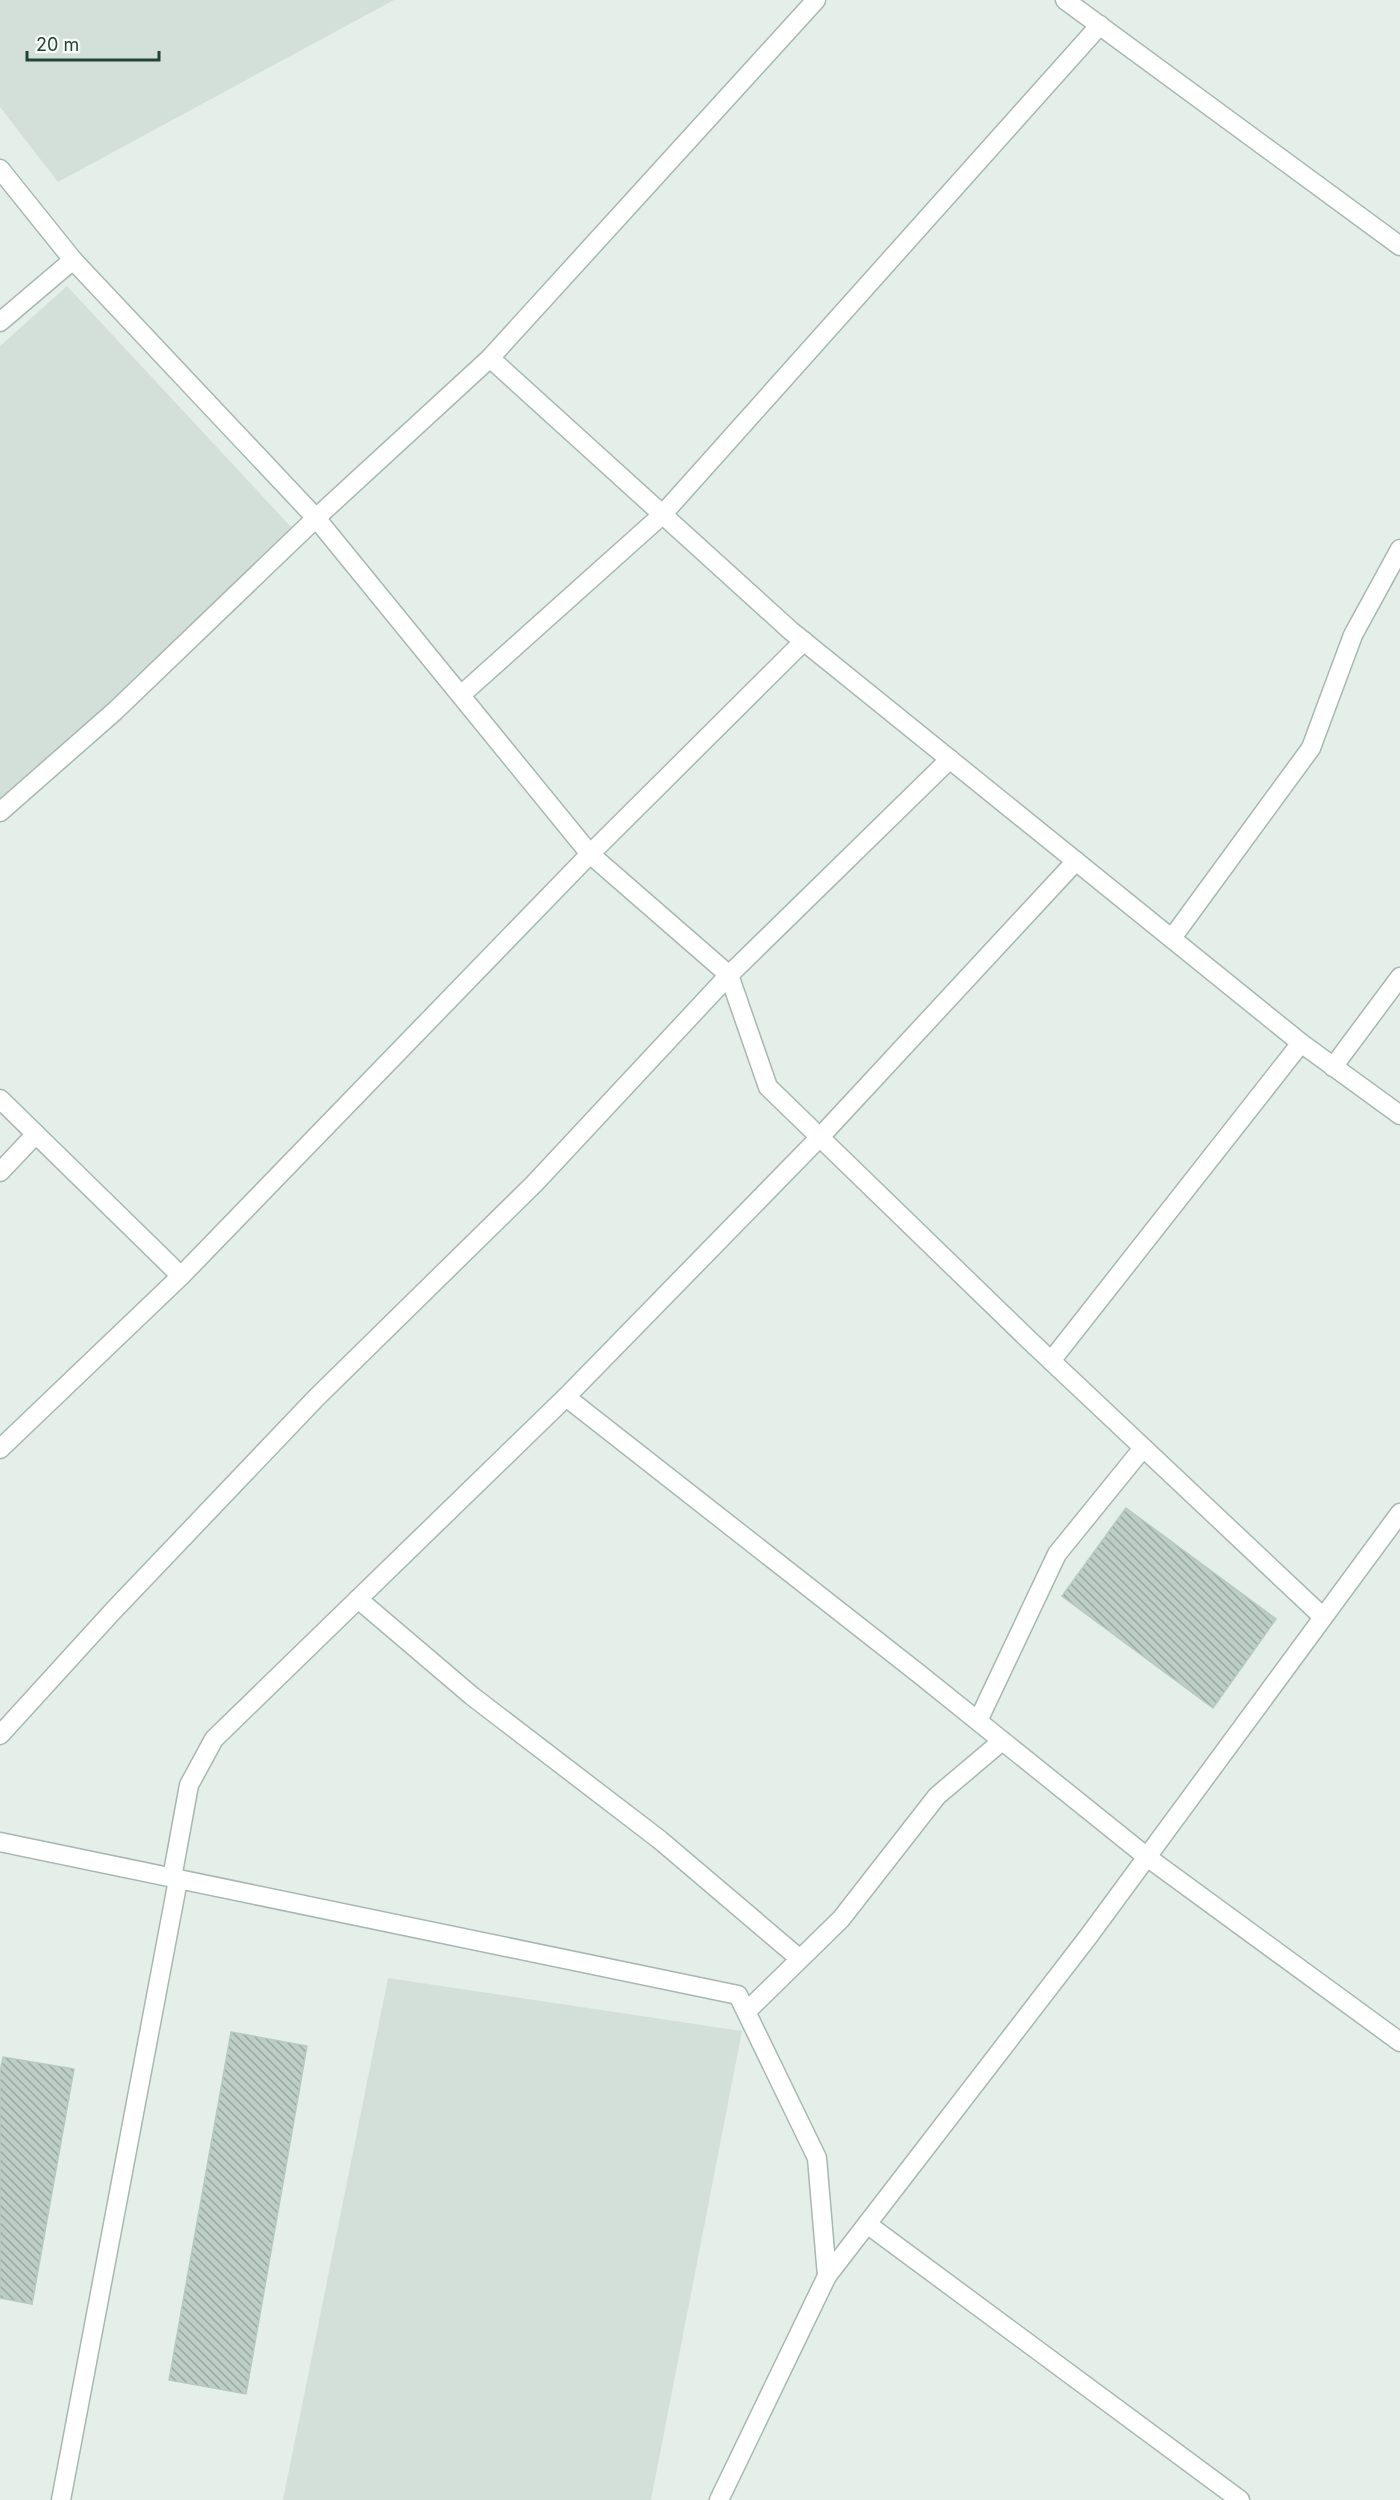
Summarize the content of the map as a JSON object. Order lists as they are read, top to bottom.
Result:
{
  "scale_bar": "20 m"
}
